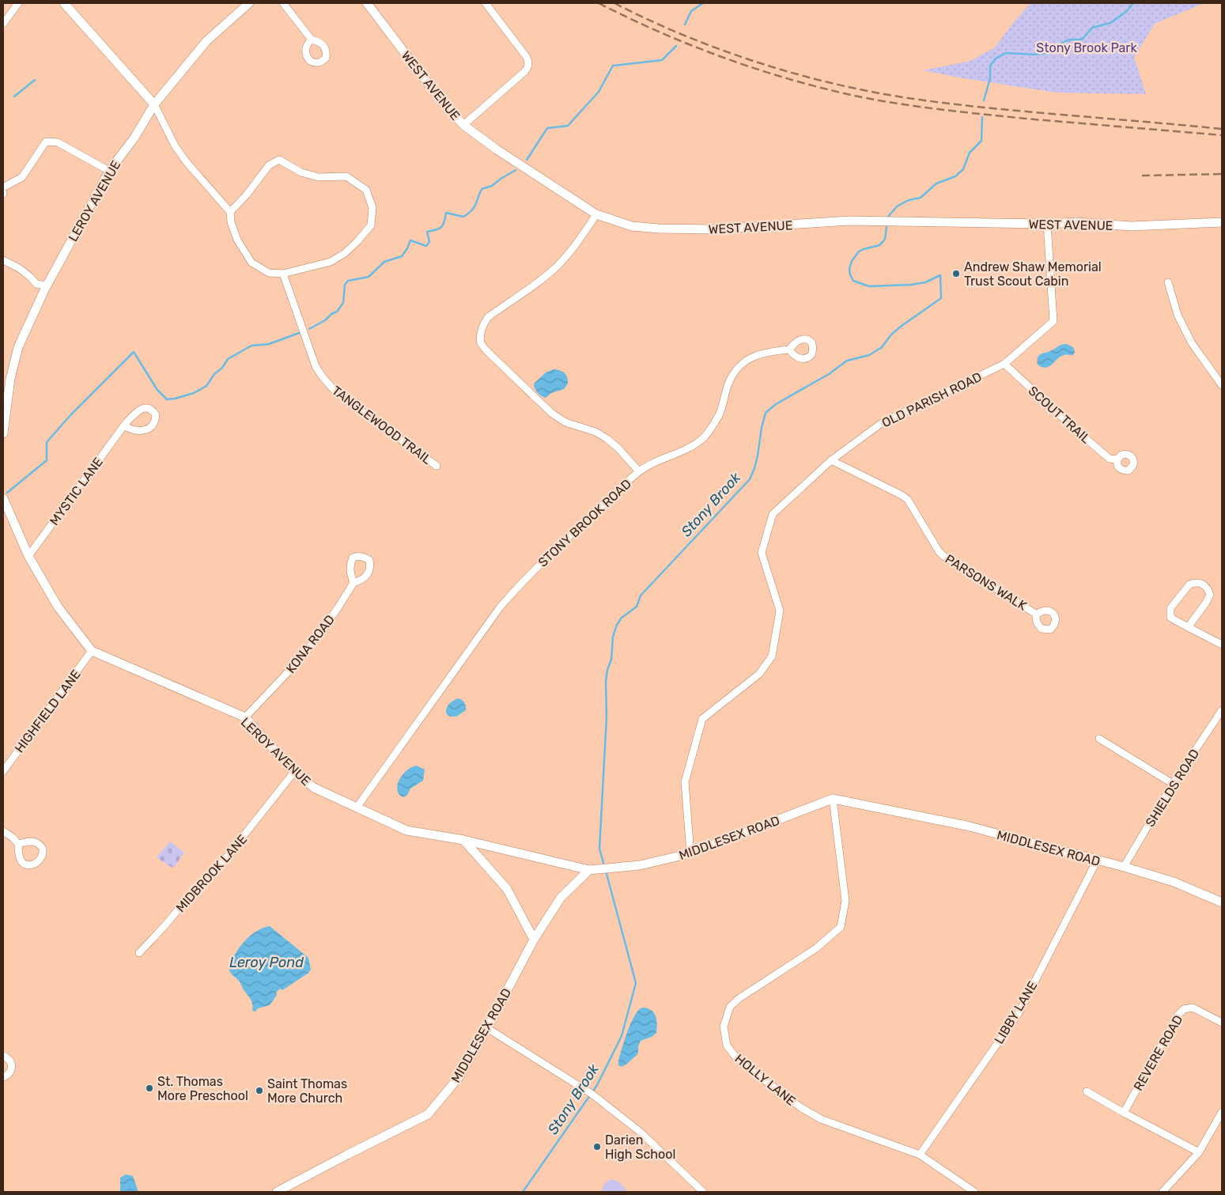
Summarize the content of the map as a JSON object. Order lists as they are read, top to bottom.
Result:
{
  "streets": {
    "main road": ["WEST AVENUE", "LEROY AVENUE", "MIDDLESEX ROAD"],
    "street": [
      "OLD PARISH ROAD",
      "SCOUT TRAIL",
      "TANGLEWOOD TRAIL",
      "MYSTIC LANE",
      "STONY BROOK ROAD",
      "PARSONS WALK",
      "KONA ROAD",
      "HIGHFIELD LANE",
      "SHIELDS ROAD",
      "MIDBROOK LANE",
      "LIBBY LANE",
      "REVERE ROAD",
      "HOLLY LANE"
    ]
  },
  "crossings": [
    ["WEST AVENUE", "OLD PARISH ROAD"],
    ["WEST AVENUE", "STONY BROOK ROAD"],
    ["LEROY AVENUE", "MYSTIC LANE"],
    ["LEROY AVENUE", "STONY BROOK ROAD"],
    ["LEROY AVENUE", "KONA ROAD"],
    ["LEROY AVENUE", "HIGHFIELD LANE"],
    ["LEROY AVENUE", "MIDDLESEX ROAD"],
    ["LEROY AVENUE", "MIDBROOK LANE"],
    ["OLD PARISH ROAD", "SCOUT TRAIL"],
    ["OLD PARISH ROAD", "PARSONS WALK"],
    ["OLD PARISH ROAD", "MIDDLESEX ROAD"],
    ["SHIELDS ROAD", "MIDDLESEX ROAD"],
    ["MIDDLESEX ROAD", "LIBBY LANE"],
    ["MIDDLESEX ROAD", "HOLLY LANE"],
    ["LIBBY LANE", "HOLLY LANE"]
  ],
  "water": ["Stony Brook", "Leroy Pond"],
  "parks": ["Stony Brook Park"],
  "places": [
    "Andrew Shaw Memorial Trust Scout Cabin",
    "St. Thomas More Preschool",
    "Saint Thomas More Church",
    "Darien High School"
  ]
}
